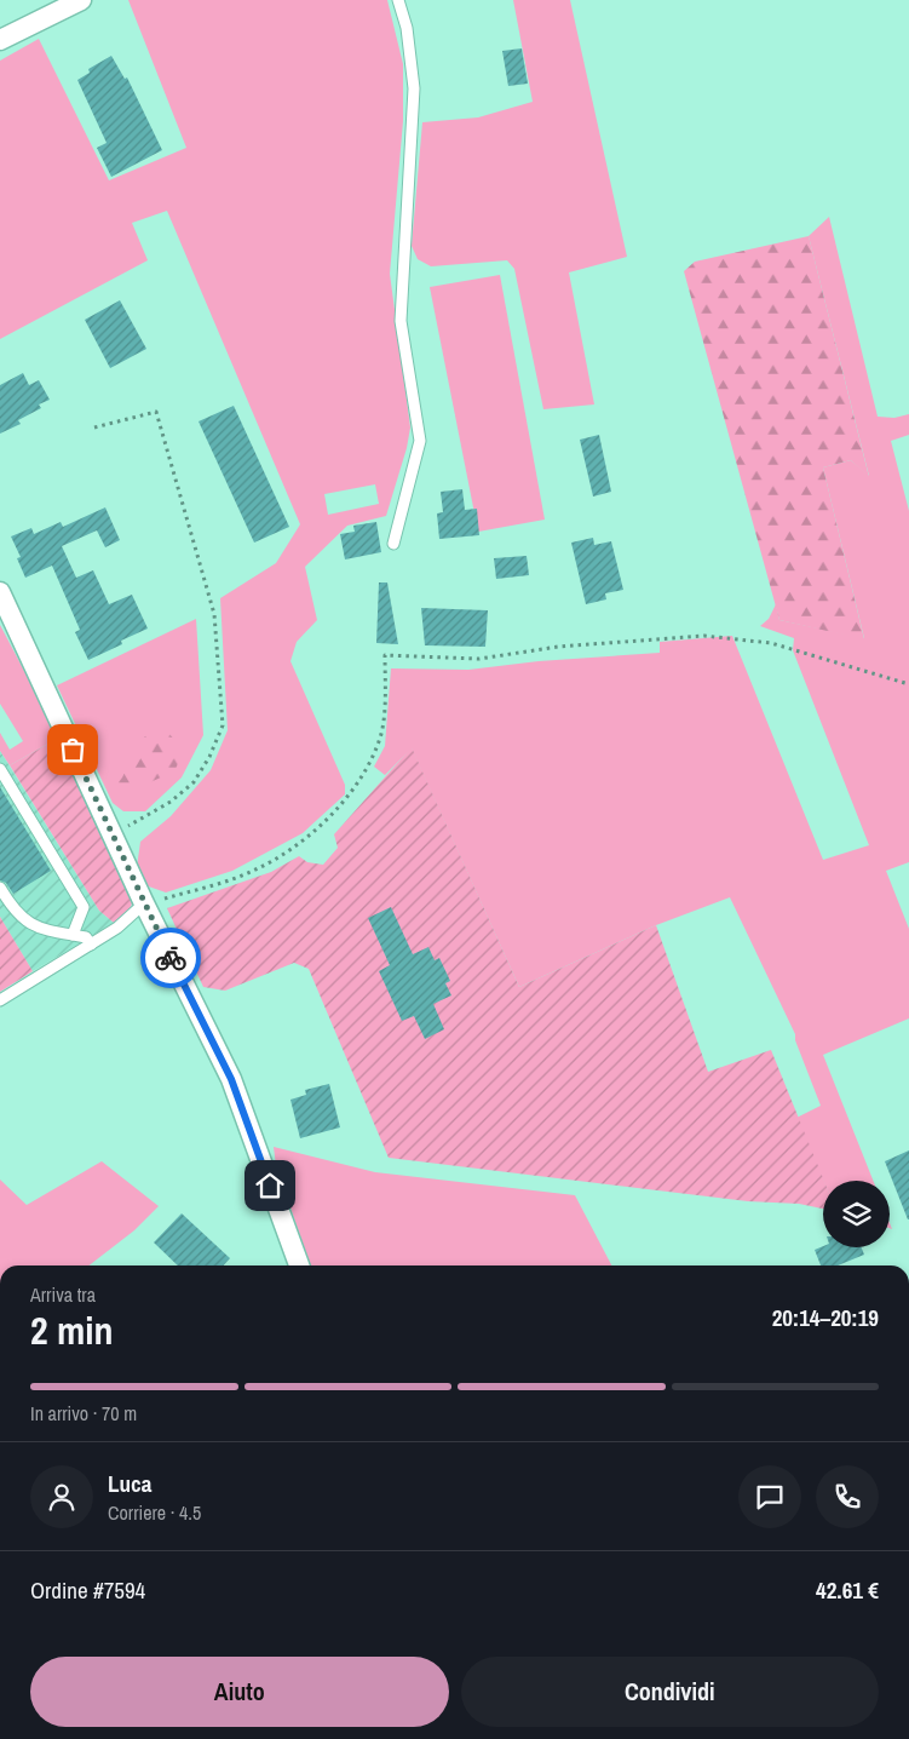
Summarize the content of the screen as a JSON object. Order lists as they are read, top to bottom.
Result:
{
  "page": {
    "heading": ["2 min", "Arriva tra", "20:14–20:19"],
    "panel": [
      "Luca",
      "Corriere · 4.5",
      "Ordine #7594",
      "42.61 €"
    ],
    "bar": "In arrivo · 70 m",
    "buttons": ["Aiuto", "Condividi"]
  }
}
